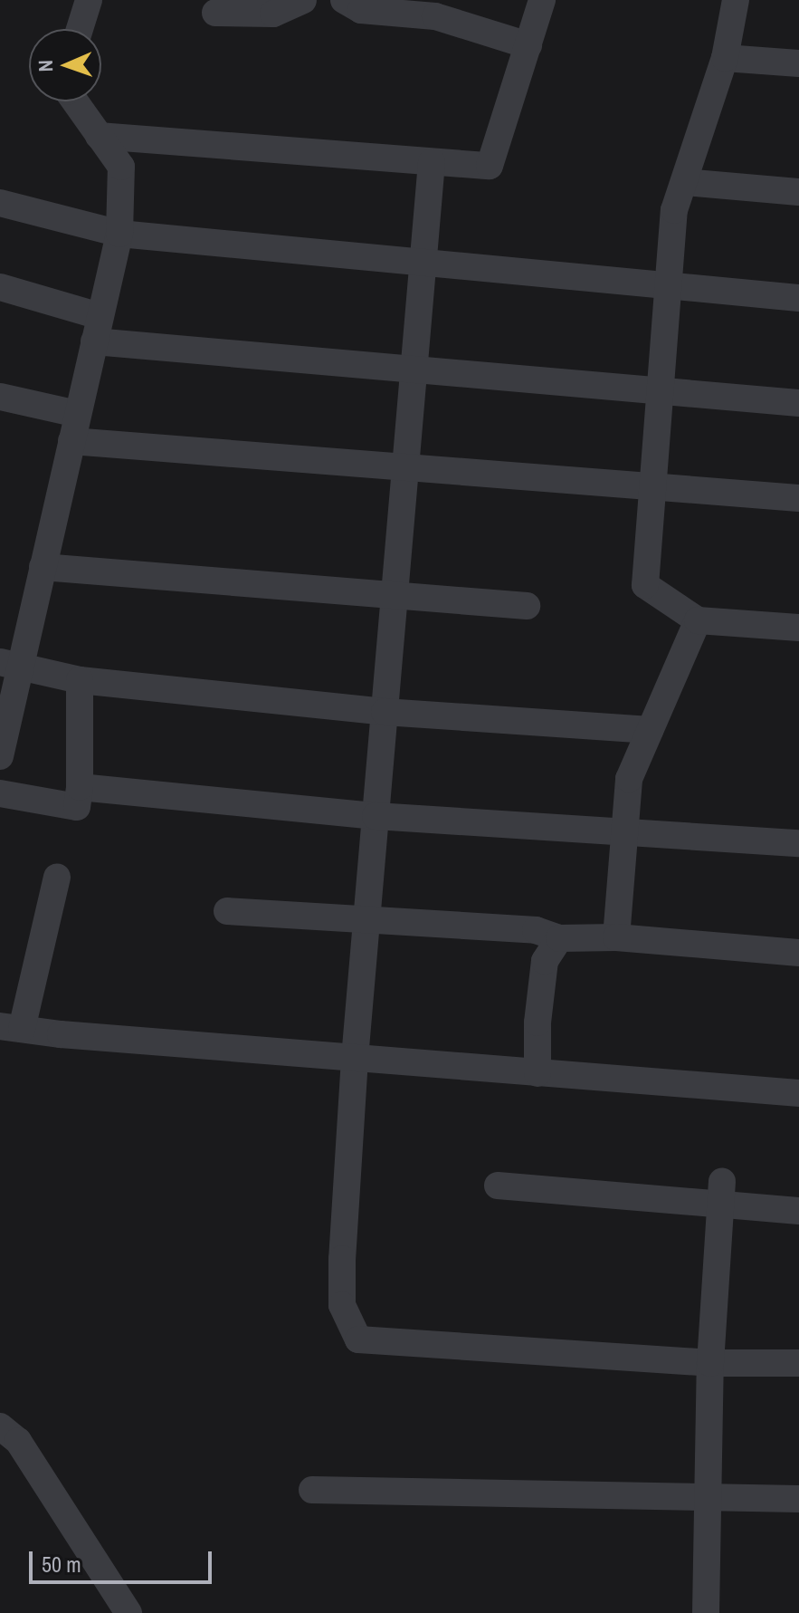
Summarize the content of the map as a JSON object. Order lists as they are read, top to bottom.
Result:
{
  "scale_bar": "50 m",
  "north": "left"
}
